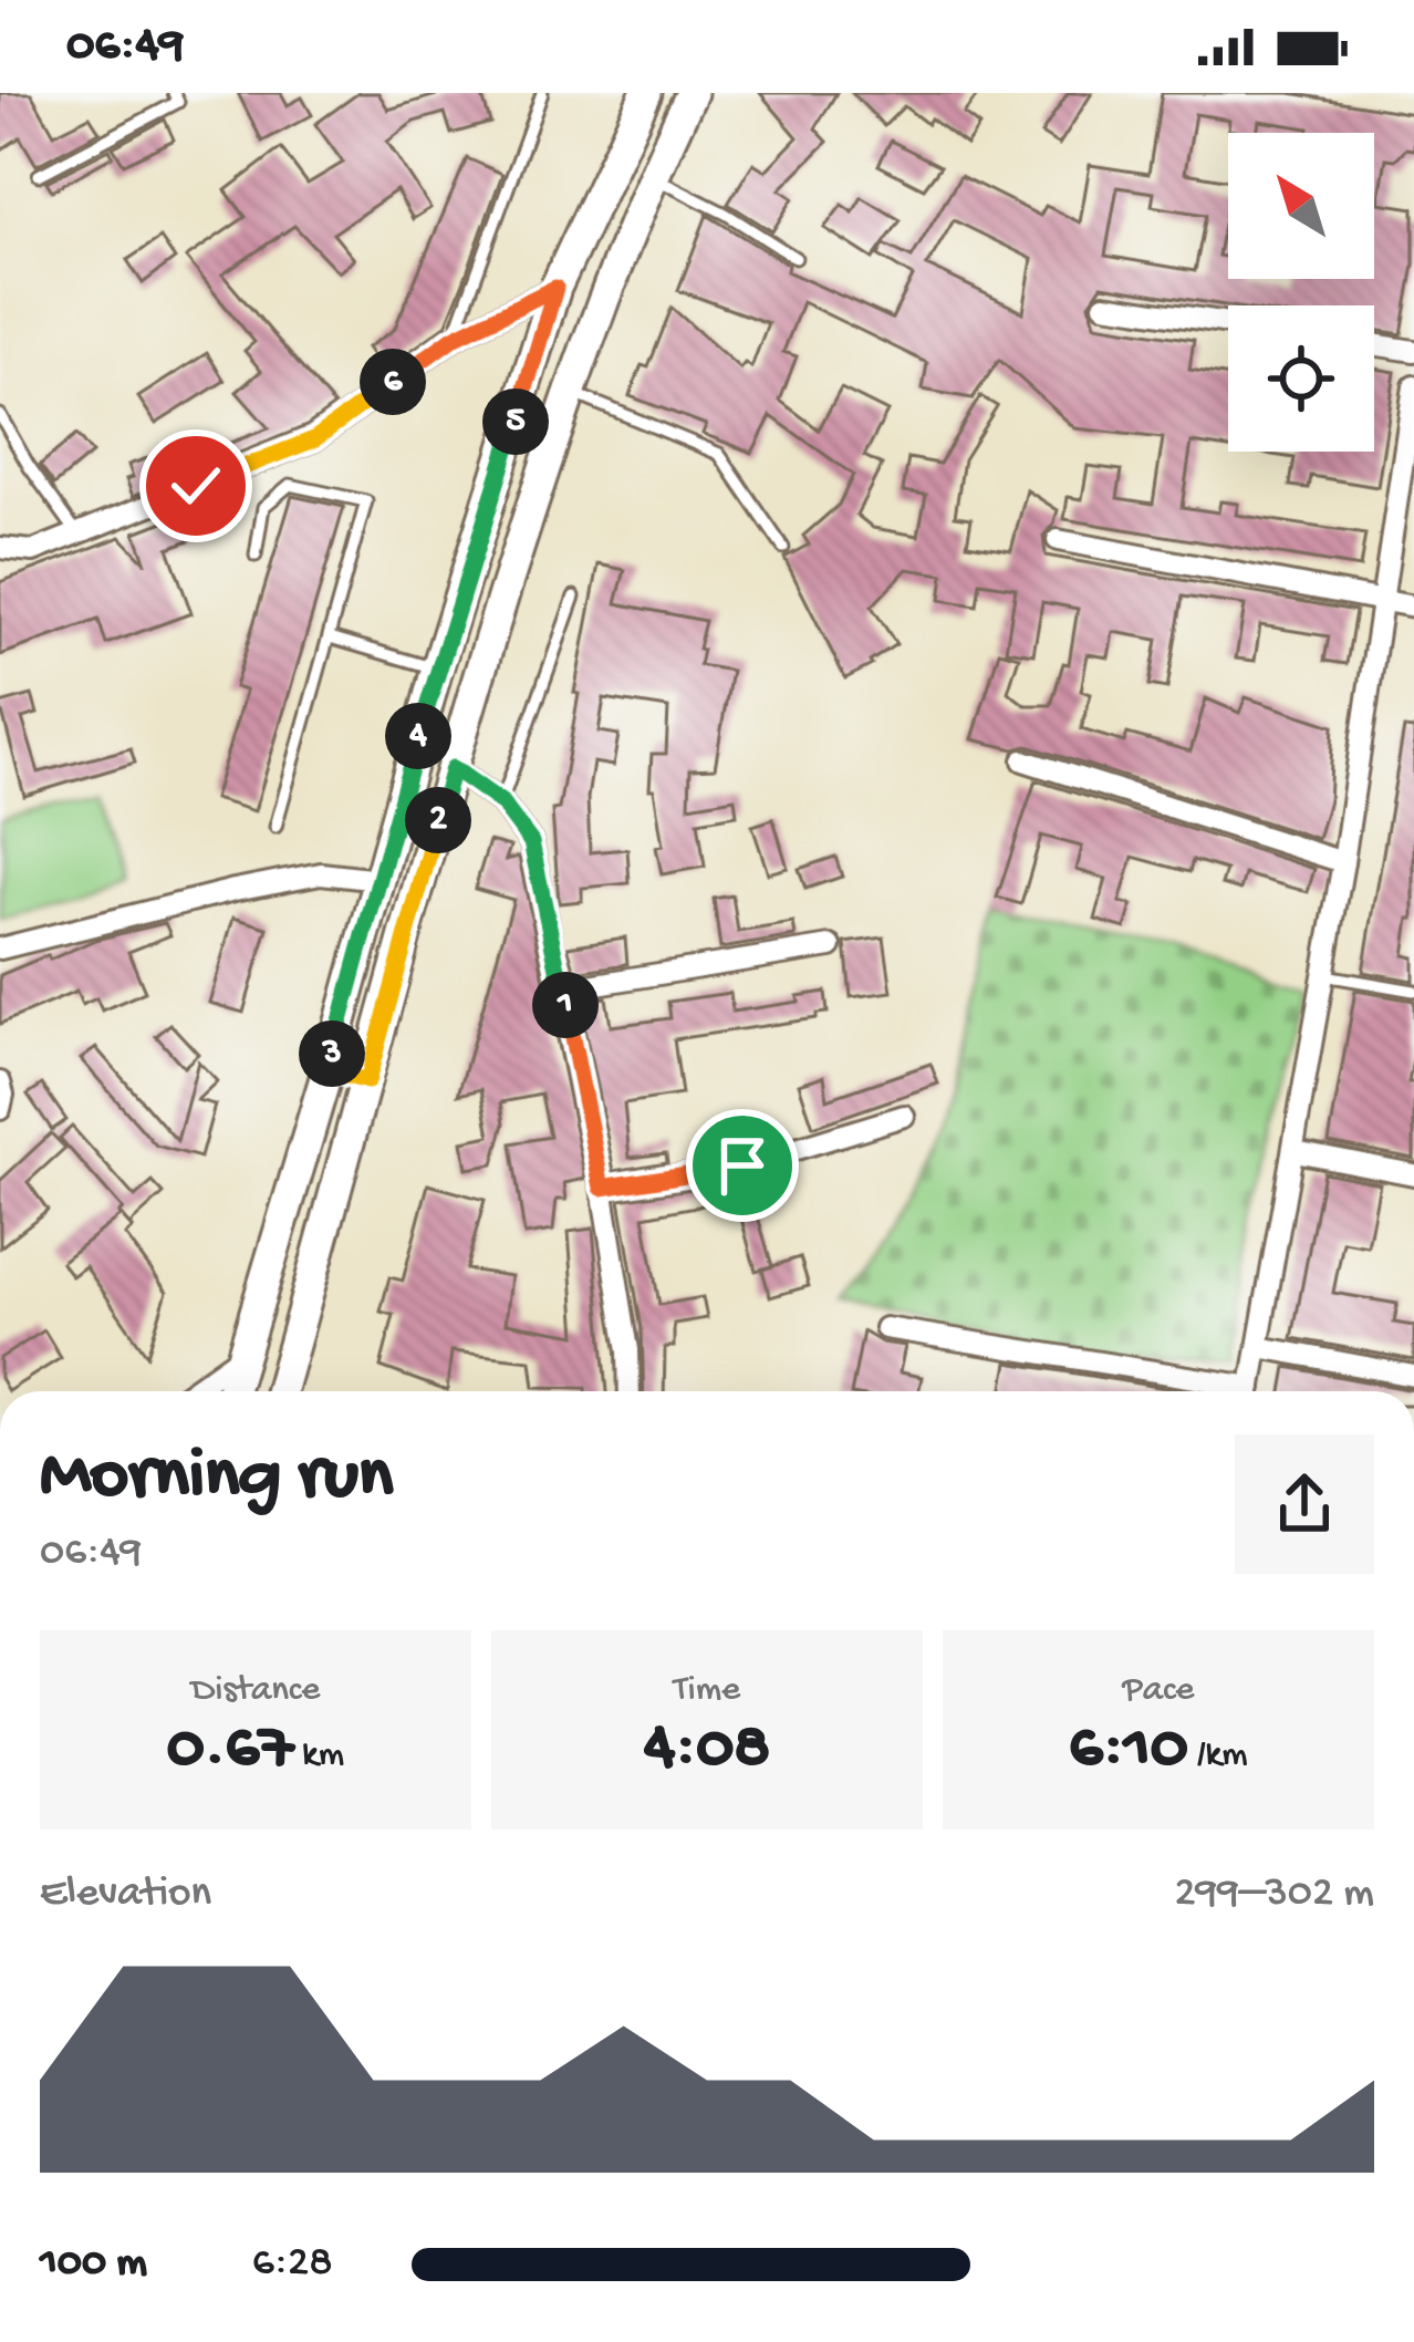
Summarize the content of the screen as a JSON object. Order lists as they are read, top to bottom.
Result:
{
  "north": "top left",
  "page": {
    "status": "06:49",
    "pins": [
      "6",
      "5",
      "4",
      "2",
      "1",
      "3"
    ],
    "heading": ["Morning run", "06:49"],
    "stats": [
      ["Distance", "0.67 km"],
      ["Time", "4:08"],
      ["Pace", "6:10 /km"]
    ],
    "chart": ["Elevation", "299–302 m"],
    "list": [
      {
        "name": "100 m",
        "note": "6:28"
      }
    ]
  }
}
